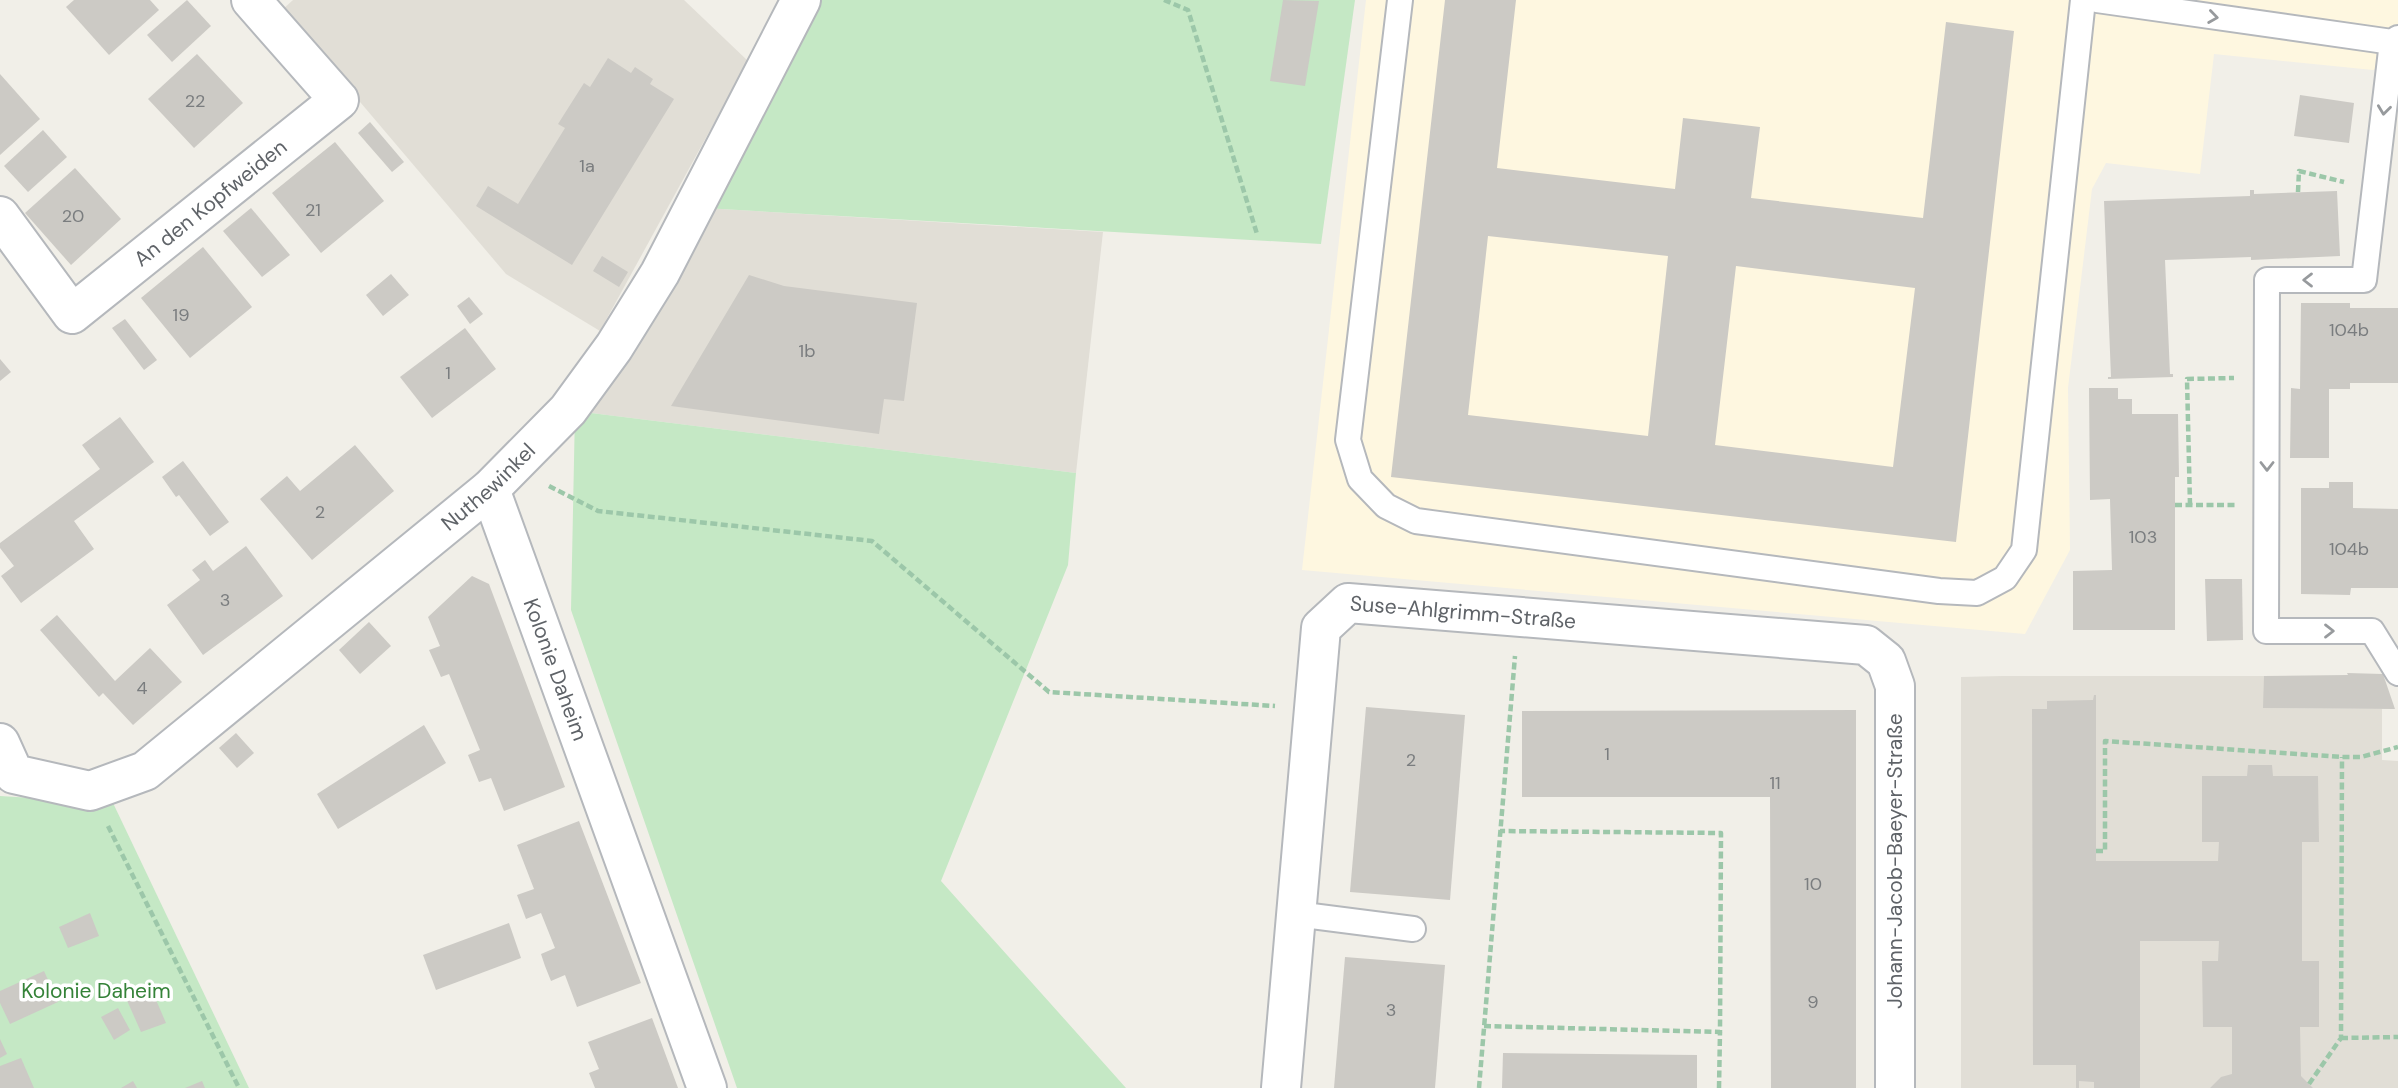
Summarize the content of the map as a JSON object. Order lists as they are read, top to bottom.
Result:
{
  "streets": {
    "street": [
      "An den Kopfweiden",
      "Nuthewinkel",
      "Suse-Ahlgrimm-Straße",
      "Kolonie Daheim",
      "Johann-Jacob-Baeyer-Straße"
    ]
  },
  "crossings": [
    ["Nuthewinkel", "Kolonie Daheim"],
    ["Suse-Ahlgrimm-Straße", "Johann-Jacob-Baeyer-Straße"]
  ],
  "parks": ["Kolonie Daheim"],
  "house_numbers": [
    "22",
    "1a",
    "21",
    "20",
    "19",
    "104b",
    "1b",
    "1",
    "2",
    "103",
    "104b",
    "3",
    "4",
    "1",
    "2",
    "11",
    "10",
    "9",
    "3"
  ]
}
